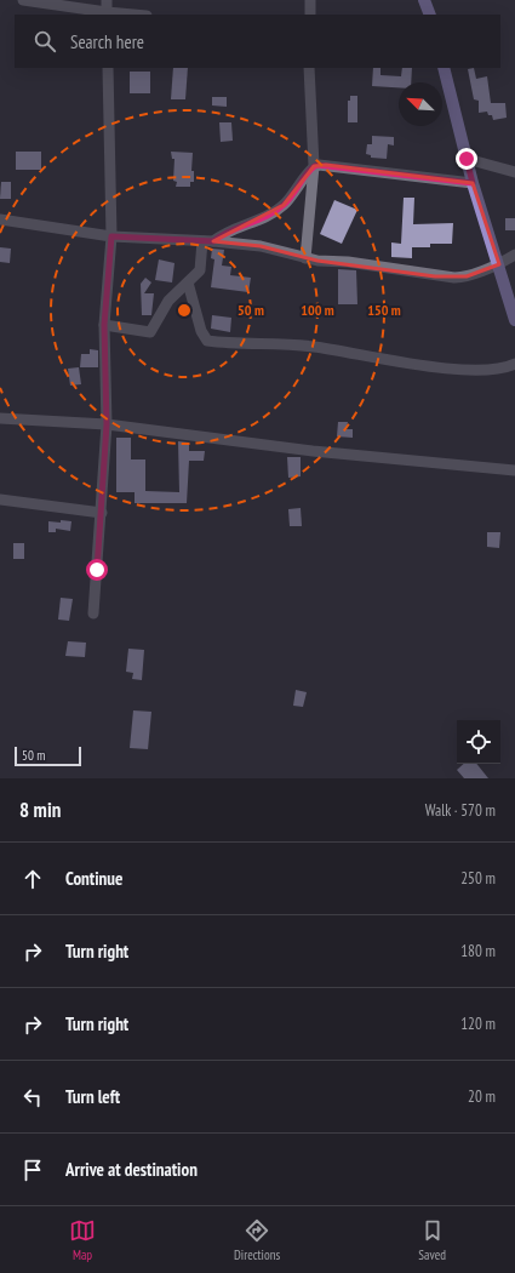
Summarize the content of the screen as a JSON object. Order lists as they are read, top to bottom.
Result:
{
  "scale_bar": "50 m",
  "north": "top left",
  "page": {
    "search": "Search here",
    "scale": "50 m",
    "heading": ["8 min", "Walk · 570 m"],
    "list": [
      ["Continue", "250 m"],
      ["Turn right", "180 m"],
      ["Turn right", "120 m"],
      ["Turn left", "20 m"],
      "Arrive at destination"
    ],
    "nav": ["Map", "Directions", "Saved"]
  },
  "rings": ["50 m", "100 m", "150 m"]
}
